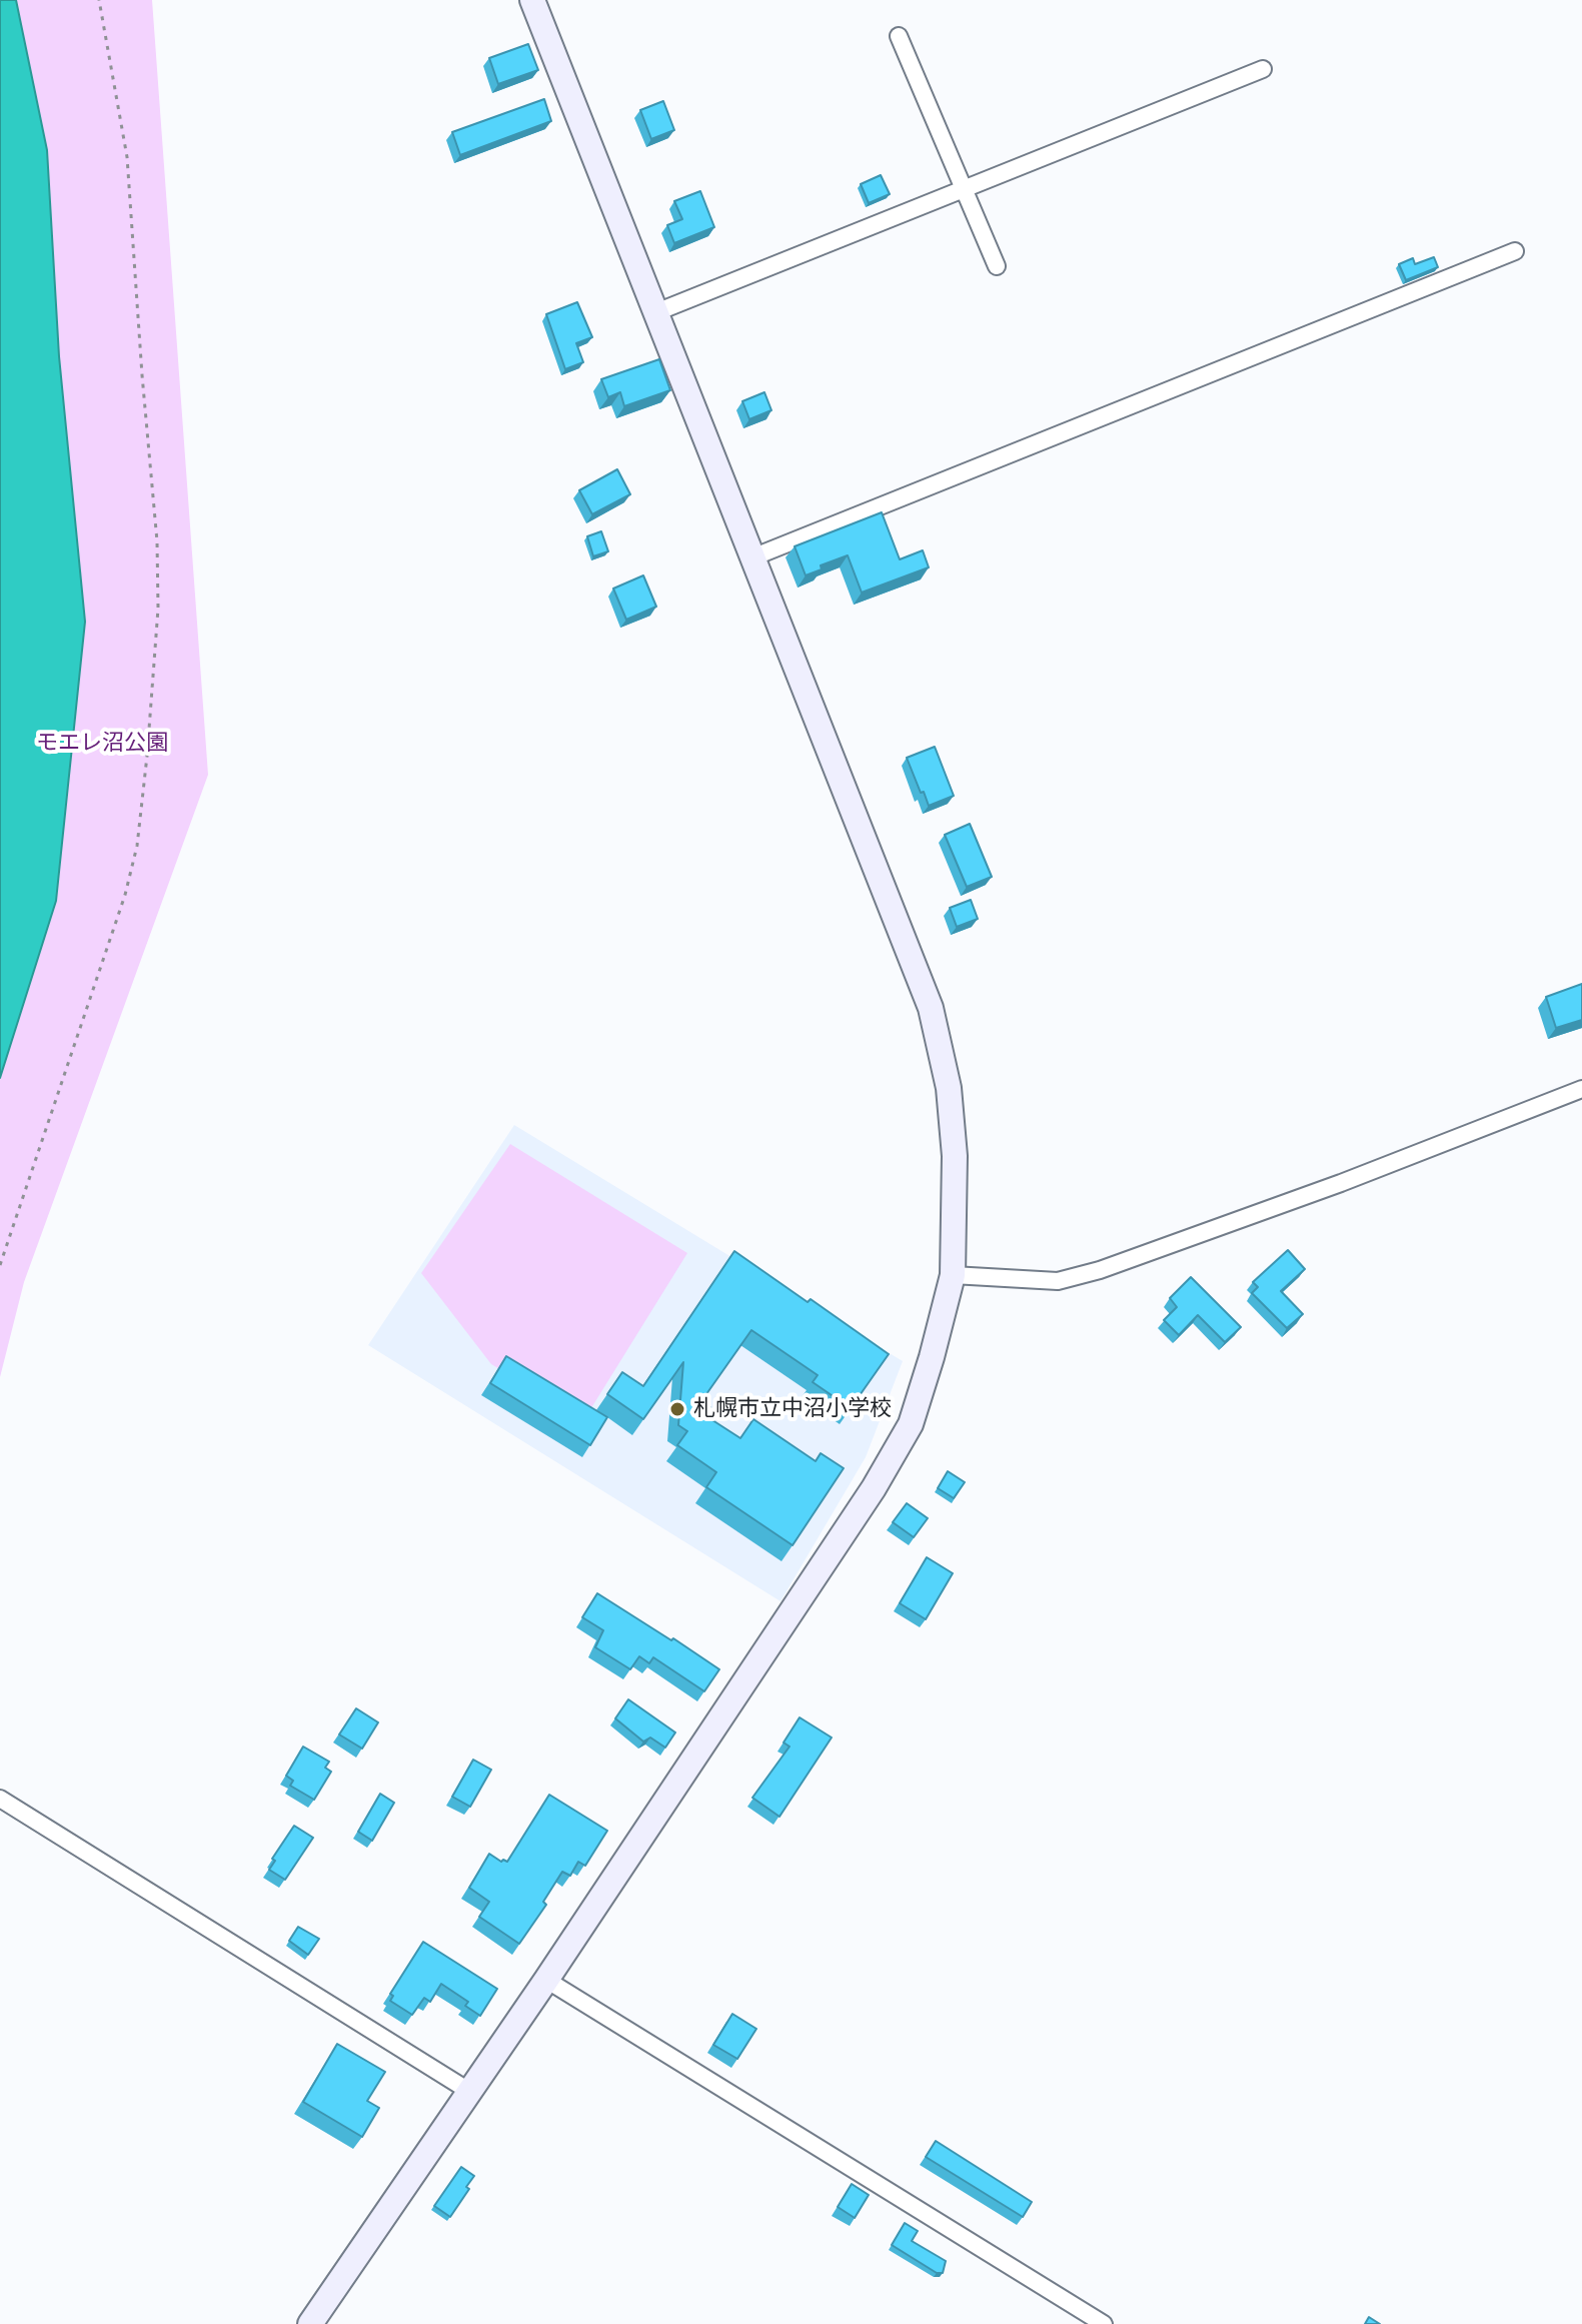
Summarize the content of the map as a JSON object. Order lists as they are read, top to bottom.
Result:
{
  "parks": ["モエレ沼公園"],
  "places": ["札幌市立中沼小学校"]
}
